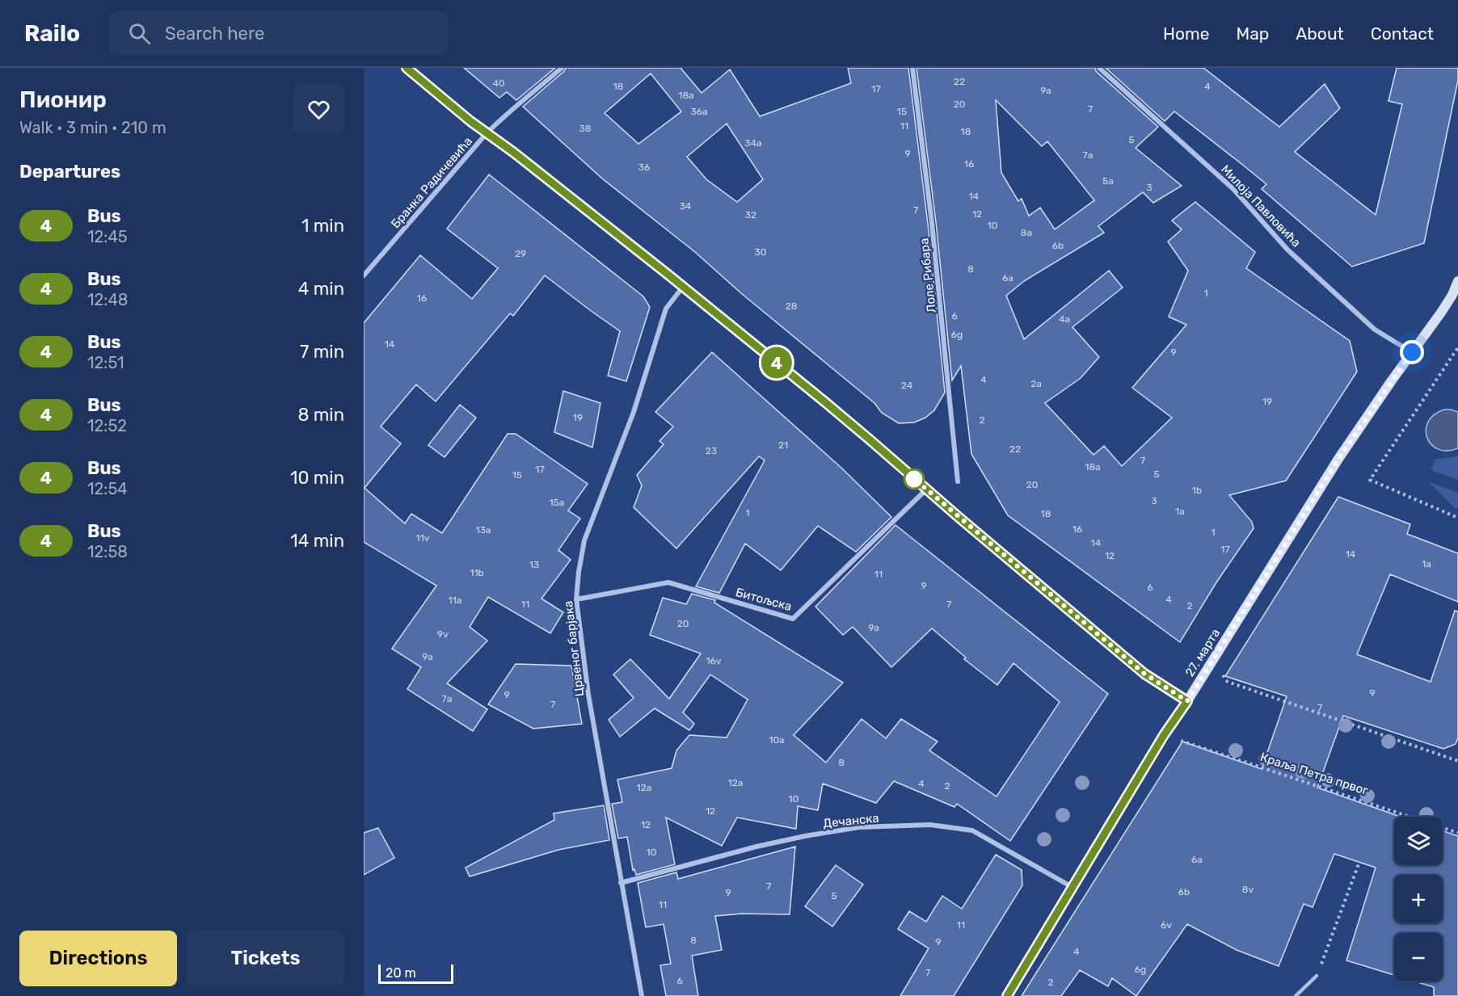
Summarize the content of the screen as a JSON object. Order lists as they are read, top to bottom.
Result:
{
  "streets": {
    "street": [
      "Бранка Радичевића",
      "Милоја Павловића",
      "Лоле Рибара",
      "Битољска",
      "Црвеног барјака",
      "27. марта",
      "Дечанска"
    ],
    "path": ["Краља Петра првог"]
  },
  "crossings": [
    ["Милоја Павловића", "27. марта"],
    ["Битољска", "Црвеног барјака"],
    ["Црвеног барјака", "Дечанска"],
    ["27. марта", "Краља Петра првог"],
    ["27. марта", "Дечанска"]
  ],
  "lines": ["bus line 4"],
  "house_numbers": [
    "22",
    "40",
    "18",
    "4",
    "17",
    "9a",
    "18a",
    "20",
    "7",
    "36a",
    "15",
    "11",
    "38",
    "18",
    "5",
    "34a",
    "9",
    "7a",
    "16",
    "36",
    "5a",
    "3",
    "14",
    "34",
    "7",
    "12",
    "32",
    "10",
    "8a",
    "6b",
    "30",
    "29",
    "8",
    "6a",
    "1",
    "16",
    "28",
    "6",
    "4a",
    "6g",
    "14",
    "9",
    "4",
    "2a",
    "24",
    "19",
    "19",
    "2",
    "21",
    "22",
    "23",
    "7",
    "18a",
    "17",
    "5",
    "15",
    "20",
    "1b",
    "3",
    "15a",
    "1a",
    "1",
    "18",
    "16",
    "13a",
    "1",
    "11v",
    "14",
    "17",
    "14",
    "12",
    "1a",
    "13",
    "11b",
    "11",
    "9",
    "6",
    "4",
    "11a",
    "11",
    "7",
    "2",
    "20",
    "9a",
    "9v",
    "9a",
    "16v",
    "9",
    "9",
    "7a",
    "7",
    "7",
    "10a",
    "8",
    "12a",
    "4",
    "2",
    "12a",
    "10",
    "12",
    "12",
    "10",
    "6a",
    "7",
    "8v",
    "6b",
    "9",
    "5",
    "11",
    "11",
    "6v",
    "8",
    "9",
    "4",
    "6g",
    "7",
    "6",
    "2"
  ],
  "scale_bar": "20 m",
  "page": {
    "header": "Railo",
    "search": "Search here",
    "nav": [
      "Home",
      "Map",
      "About",
      "Contact"
    ],
    "heading": [
      ["Пионир", "Walk · 3 min · 210 m"],
      "Departures"
    ],
    "on_map": "4",
    "list": [
      {
        "mark": "4",
        "name": "Bus",
        "note": "12:45",
        "value": "1 min"
      },
      {
        "mark": "4",
        "name": "Bus",
        "note": "12:48",
        "value": "4 min"
      },
      {
        "mark": "4",
        "name": "Bus",
        "note": "12:51",
        "value": "7 min"
      },
      {
        "mark": "4",
        "name": "Bus",
        "note": "12:52",
        "value": "8 min"
      },
      {
        "mark": "4",
        "name": "Bus",
        "note": "12:54",
        "value": "10 min"
      },
      {
        "mark": "4",
        "name": "Bus",
        "note": "12:58",
        "value": "14 min"
      }
    ],
    "map_buttons": ["+", "−"],
    "buttons": ["Directions", "Tickets"],
    "scale": "20 m"
  }
}
